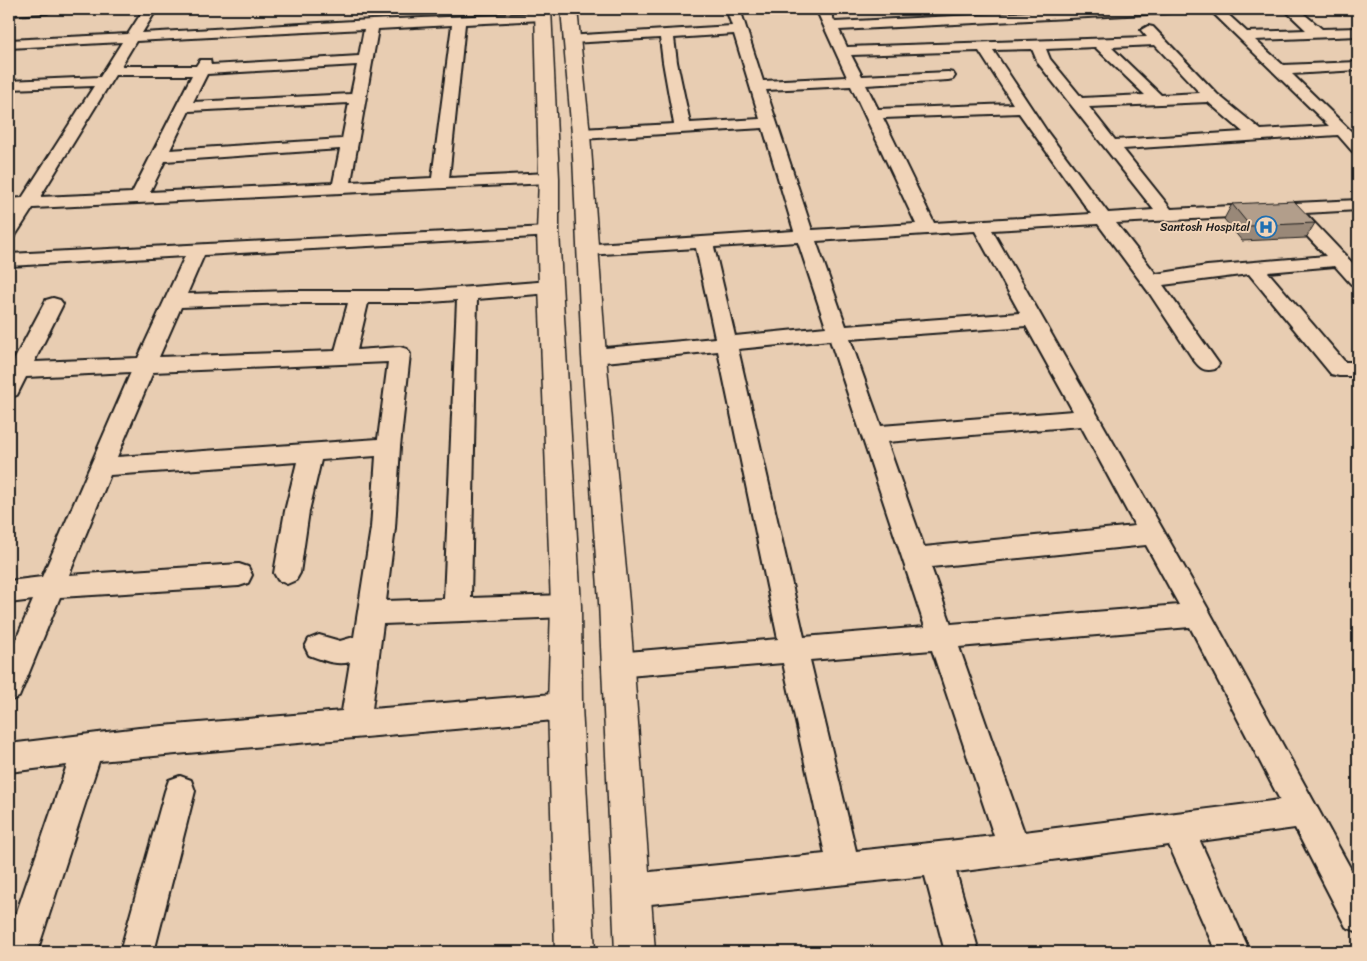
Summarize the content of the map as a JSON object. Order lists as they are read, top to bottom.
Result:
{
  "places": {
    "hospital": ["Santosh Hospital"]
  }
}
